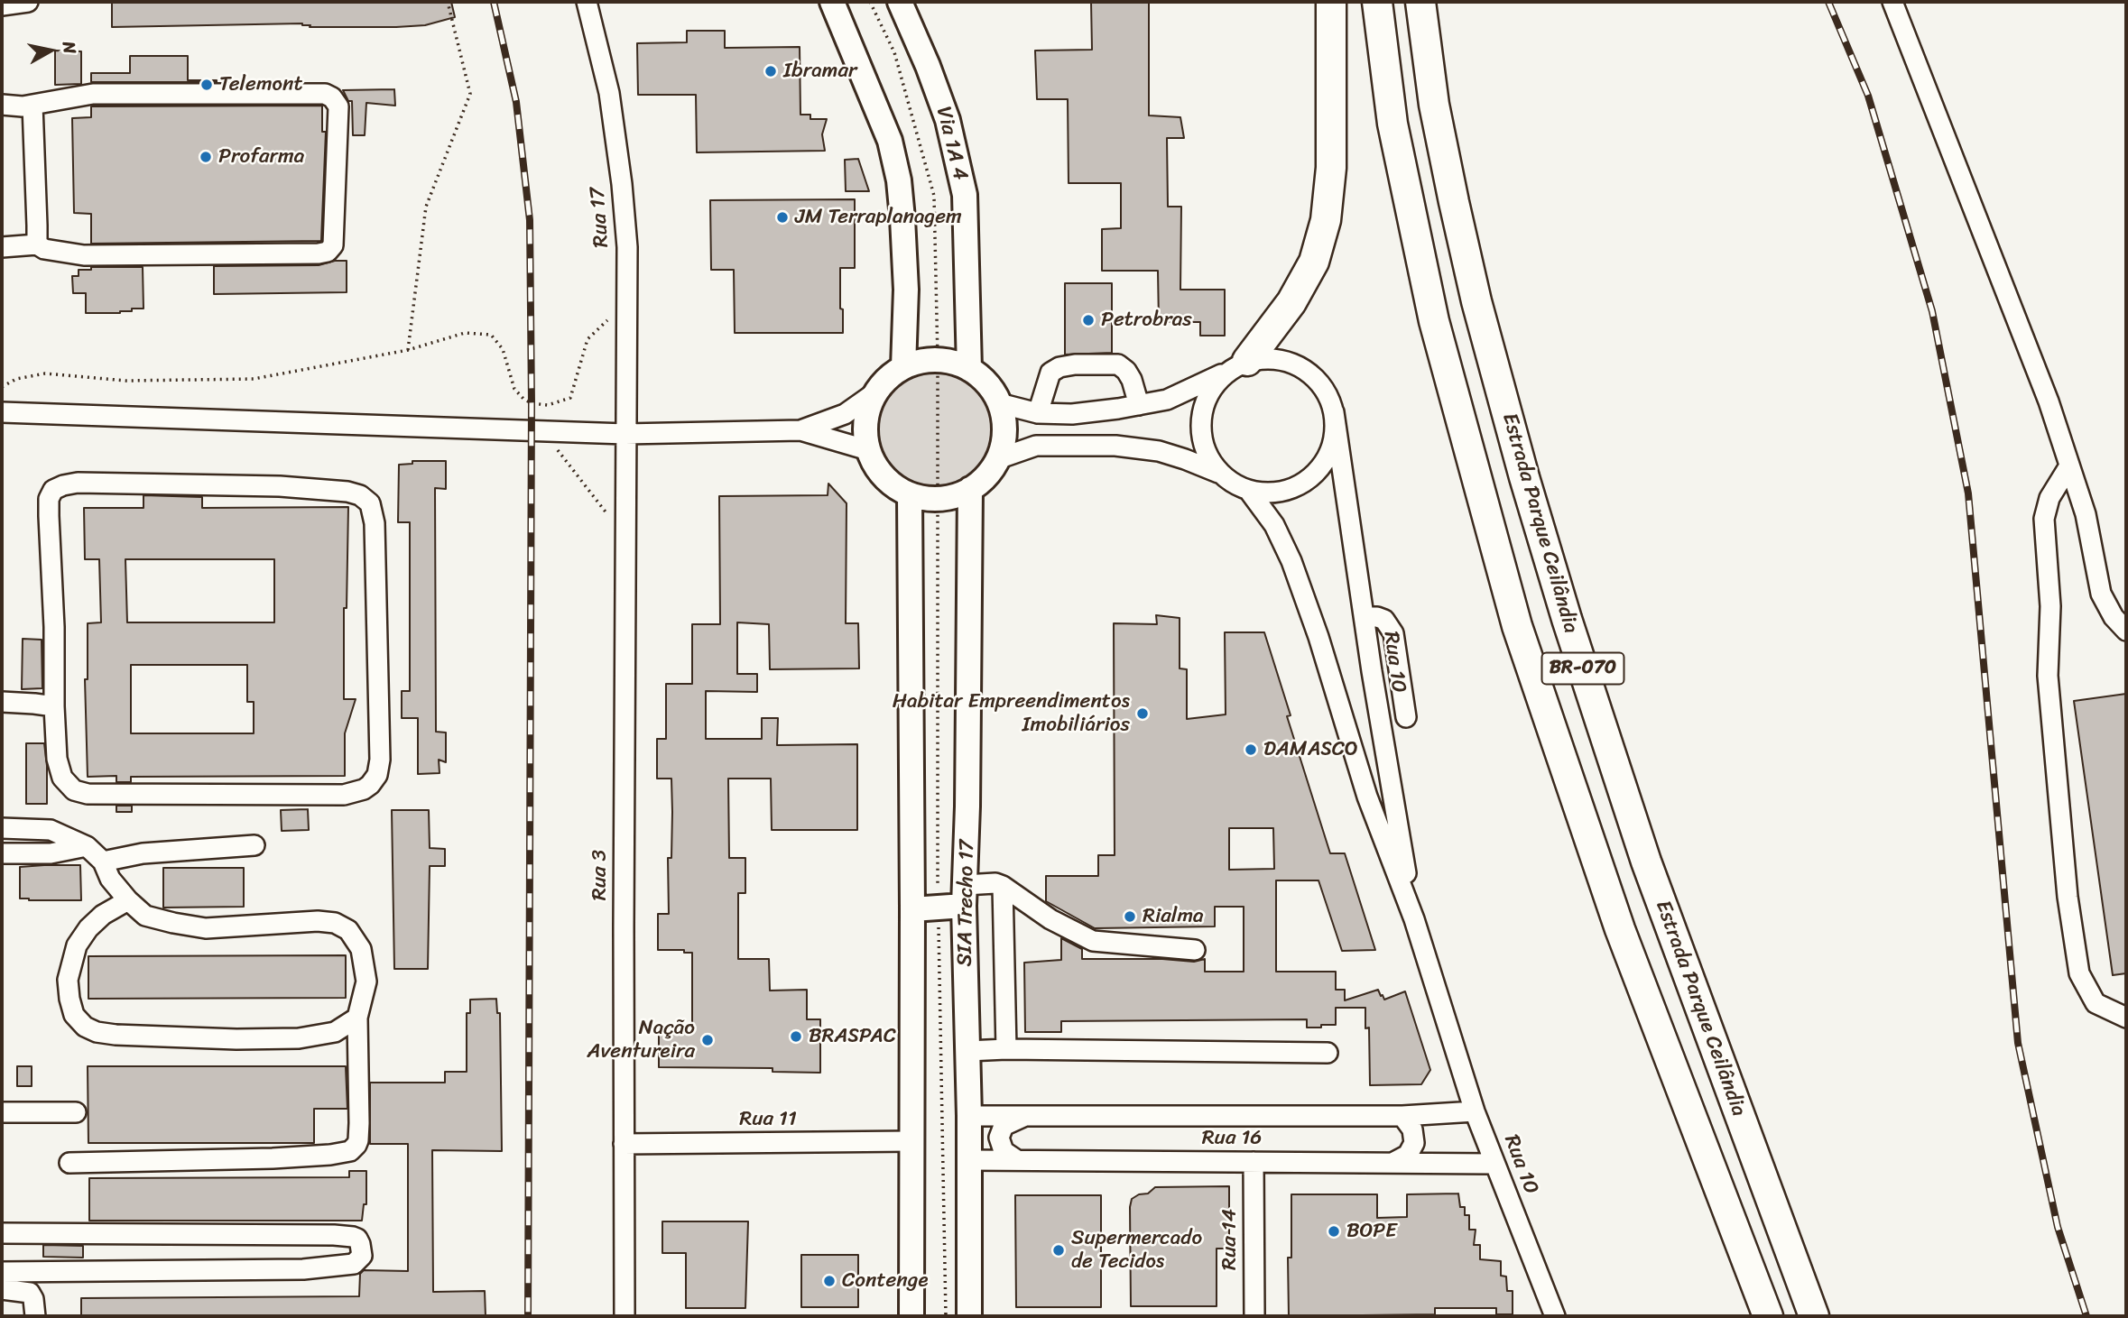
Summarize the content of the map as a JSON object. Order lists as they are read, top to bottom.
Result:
{
  "streets": {
    "highway": ["Estrada Parque Ceilândia", "BR-070"],
    "main road": ["Via 1A 4", "SIA Trecho 17"],
    "street": [
      "Rua 17",
      "Rua 10",
      "Rua 3",
      "Rua 11",
      "Rua 16",
      "Rua 14"
    ]
  },
  "crossings": [
    ["Via 1A 4", "SIA Trecho 17"],
    ["Rua 17", "Rua 3"],
    ["Rua 10", "Rua 16"],
    ["Rua 3", "Rua 11"],
    ["SIA Trecho 17", "Rua 16"],
    ["Rua 16", "Rua 14"]
  ],
  "places": [
    "Ibramar",
    "Telemont",
    "Profarma",
    "JM Terraplanagem",
    "Petrobras",
    "Habitar Empreendimentos Imobiliários",
    "DAMASCO",
    "Rialma",
    "BRASPAC",
    "Nação Aventureira",
    "BOPE",
    "Supermercado de Tecidos",
    "Contenge"
  ],
  "north": "right"
}
